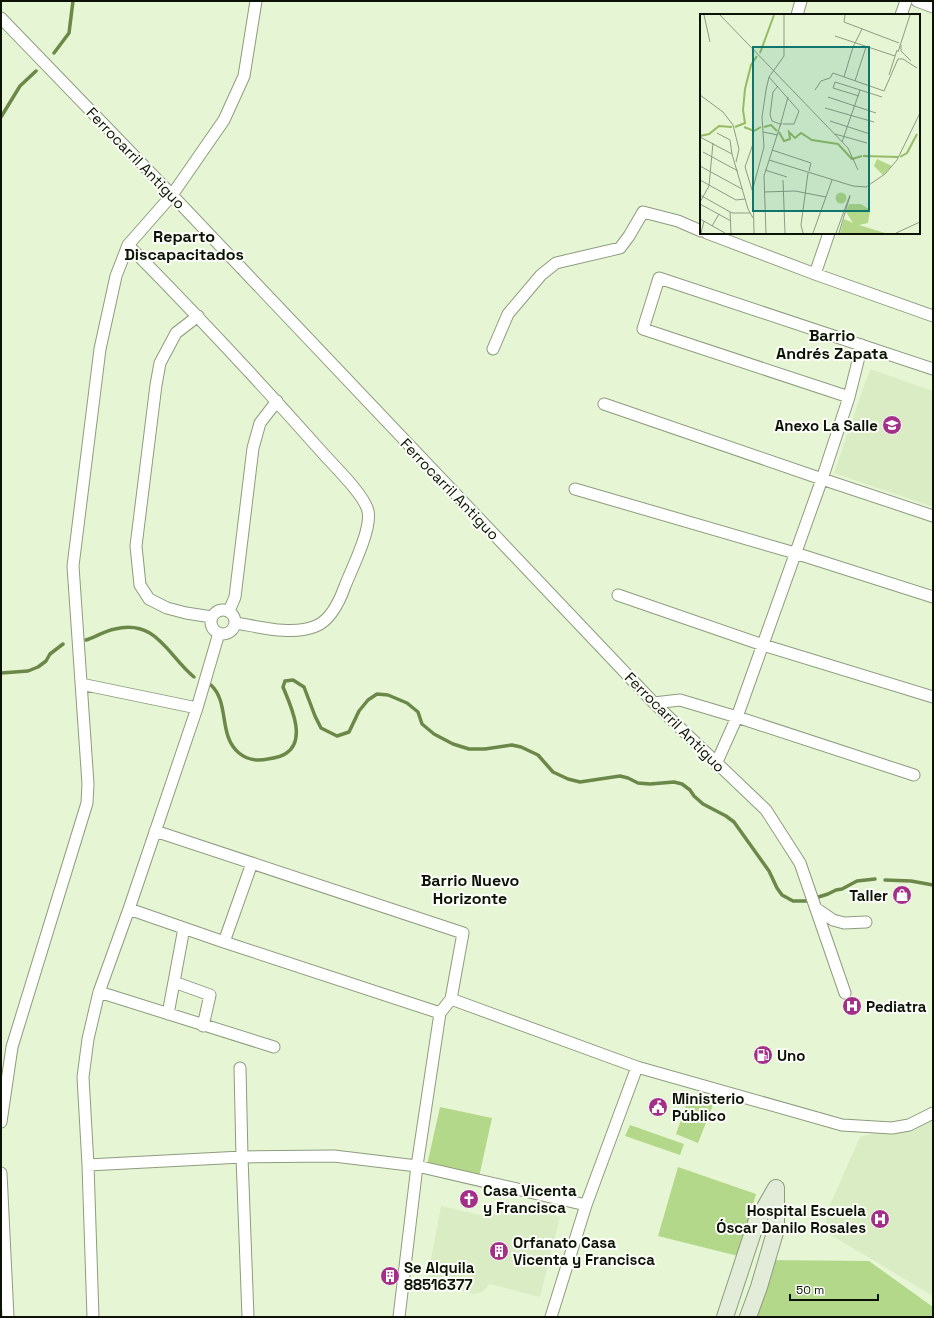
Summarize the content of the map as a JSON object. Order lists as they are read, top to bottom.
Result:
{
  "streets": {
    "street": ["Ferrocarril Antiguo"]
  },
  "districts": ["Reparto Discapacitados", "Barrio Andrés Zapata", "Barrio Nuevo Horizonte"],
  "places": {
    "school or university": ["Anexo La Salle"],
    "shop": ["Taller"],
    "hospital": ["Pediatra", "Hospital Escuela Óscar Danilo Rosales"],
    "fuel station": ["Uno"],
    "public building": ["Ministerio Público"],
    "church": ["Casa Vicenta y Francisca"],
    "building": ["Orfanato Casa Vicenta y Francisca", "Se Alquila 88516377"]
  },
  "scale_bar": "50 m"
}
